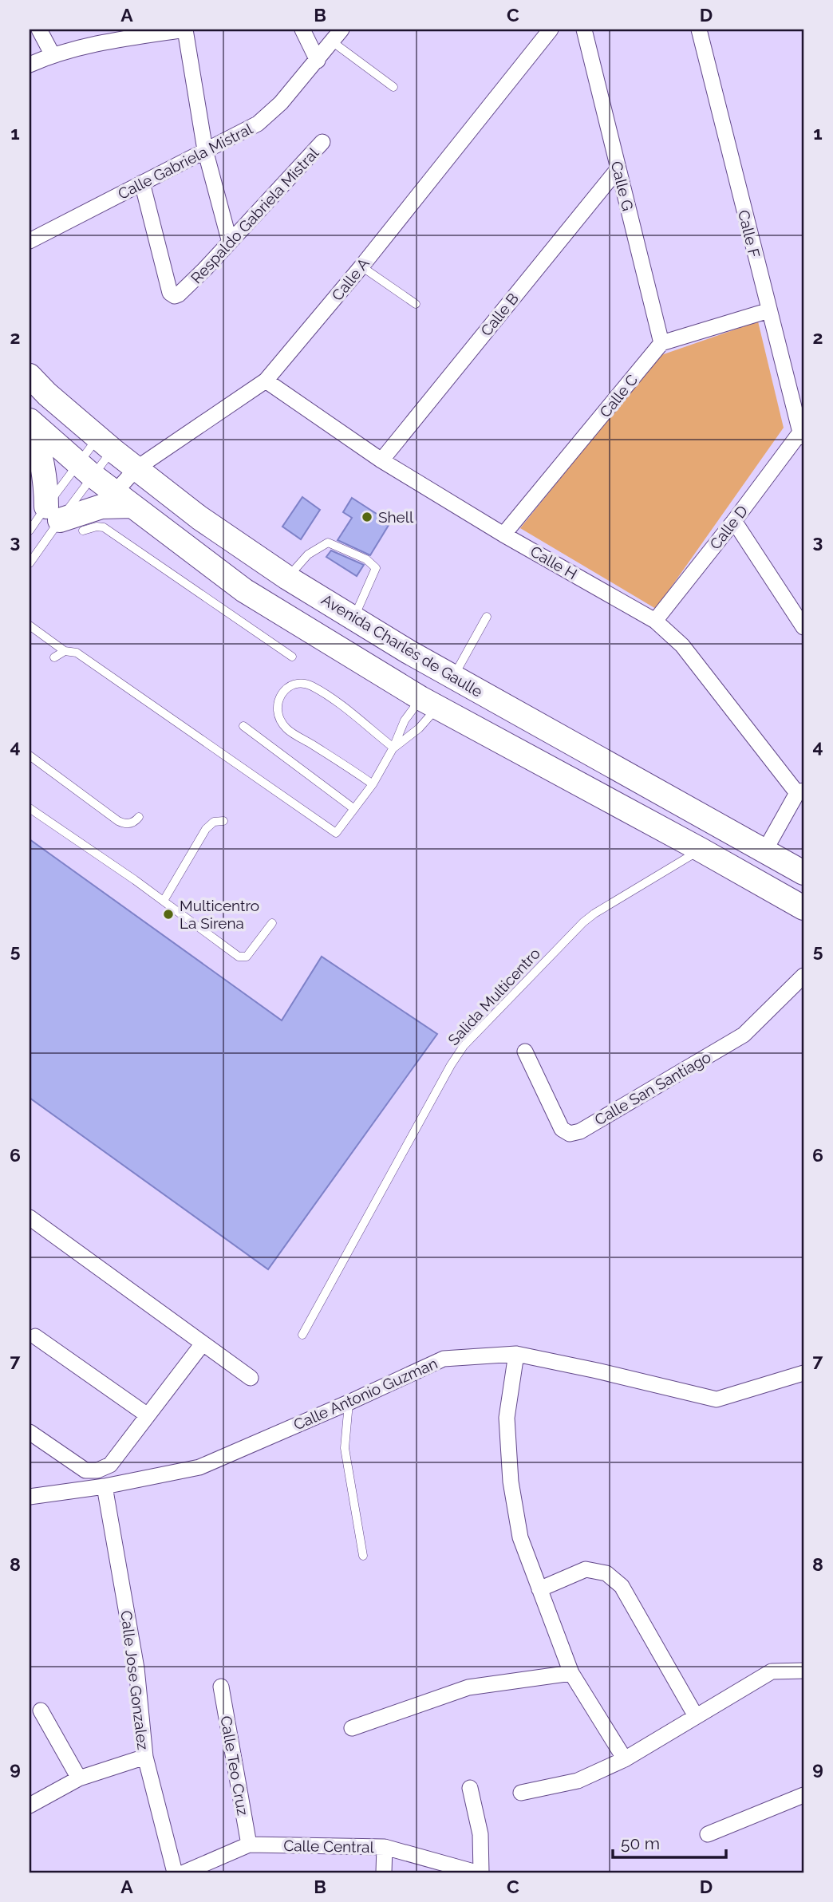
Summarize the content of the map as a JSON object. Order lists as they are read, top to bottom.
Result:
{
  "streets": {
    "main road": ["Avenida Charles de Gaulle"],
    "street": [
      "Calle Gabriela Mistral",
      "Calle G",
      "Respaldo Gabriela Mistral",
      "Calle F",
      "Calle A",
      "Calle B",
      "Calle C",
      "Calle D",
      "Calle H",
      "Calle San Santiago",
      "Calle Antonio Guzman",
      "Calle Jose Gonzalez",
      "Calle Teo Cruz",
      "Calle Central"
    ],
    "lane": ["Salida Multicentro"]
  },
  "crossings": [
    ["Calle Gabriela Mistral", "Respaldo Gabriela Mistral"],
    ["Calle G", "Calle B"],
    ["Calle G", "Calle C"],
    ["Calle F", "Calle D"],
    ["Calle A", "Calle H"],
    ["Calle A", "Avenida Charles de Gaulle"],
    ["Calle B", "Calle H"],
    ["Calle C", "Calle H"],
    ["Calle D", "Calle H"],
    ["Calle Antonio Guzman", "Calle Jose Gonzalez"],
    ["Calle Teo Cruz", "Calle Central"]
  ],
  "places": ["Shell", "Multicentro La Sirena"],
  "scale_bar": "50 m",
  "grid": {
    "columns": [
      "A",
      "B",
      "C",
      "D"
    ],
    "rows": [
      "1",
      "2",
      "3",
      "4",
      "5",
      "6",
      "7",
      "8",
      "9"
    ]
  }
}
